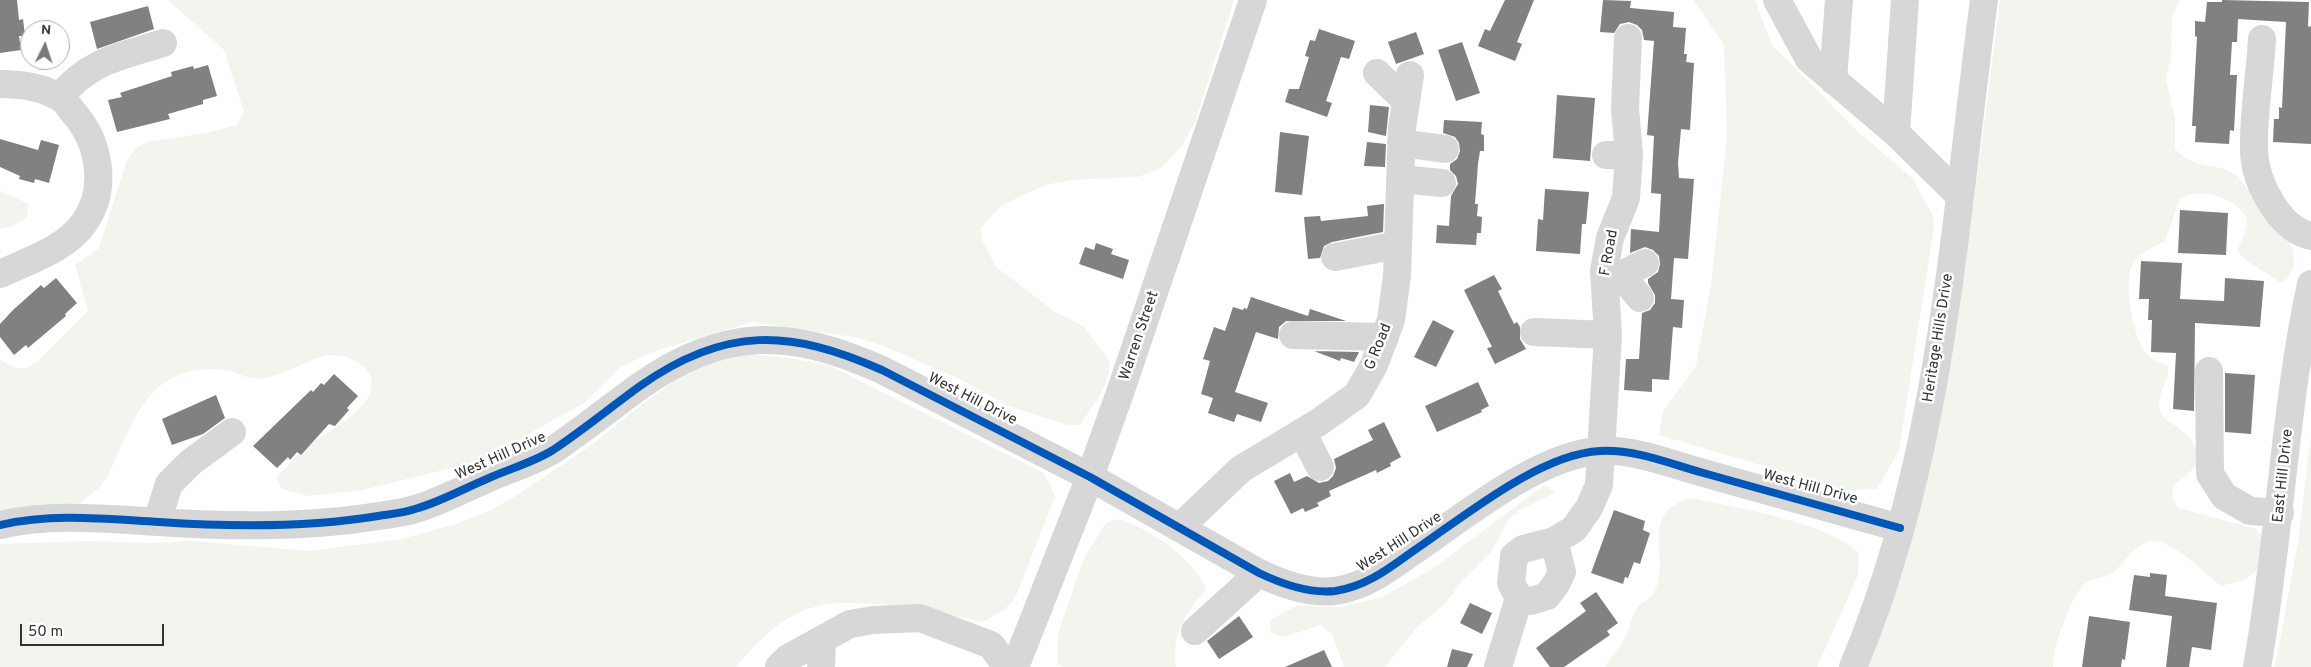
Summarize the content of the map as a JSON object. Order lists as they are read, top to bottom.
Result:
{
  "streets": {
    "street": [
      "F Road",
      "Warren Street",
      "Heritage Hills Drive",
      "G Road",
      "West Hill Drive",
      "East Hill Drive"
    ]
  },
  "crossings": [
    ["F Road", "West Hill Drive"],
    ["Warren Street", "West Hill Drive"],
    ["Heritage Hills Drive", "West Hill Drive"],
    ["G Road", "West Hill Drive"]
  ],
  "scale_bar": "50 m",
  "north": "top"
}
